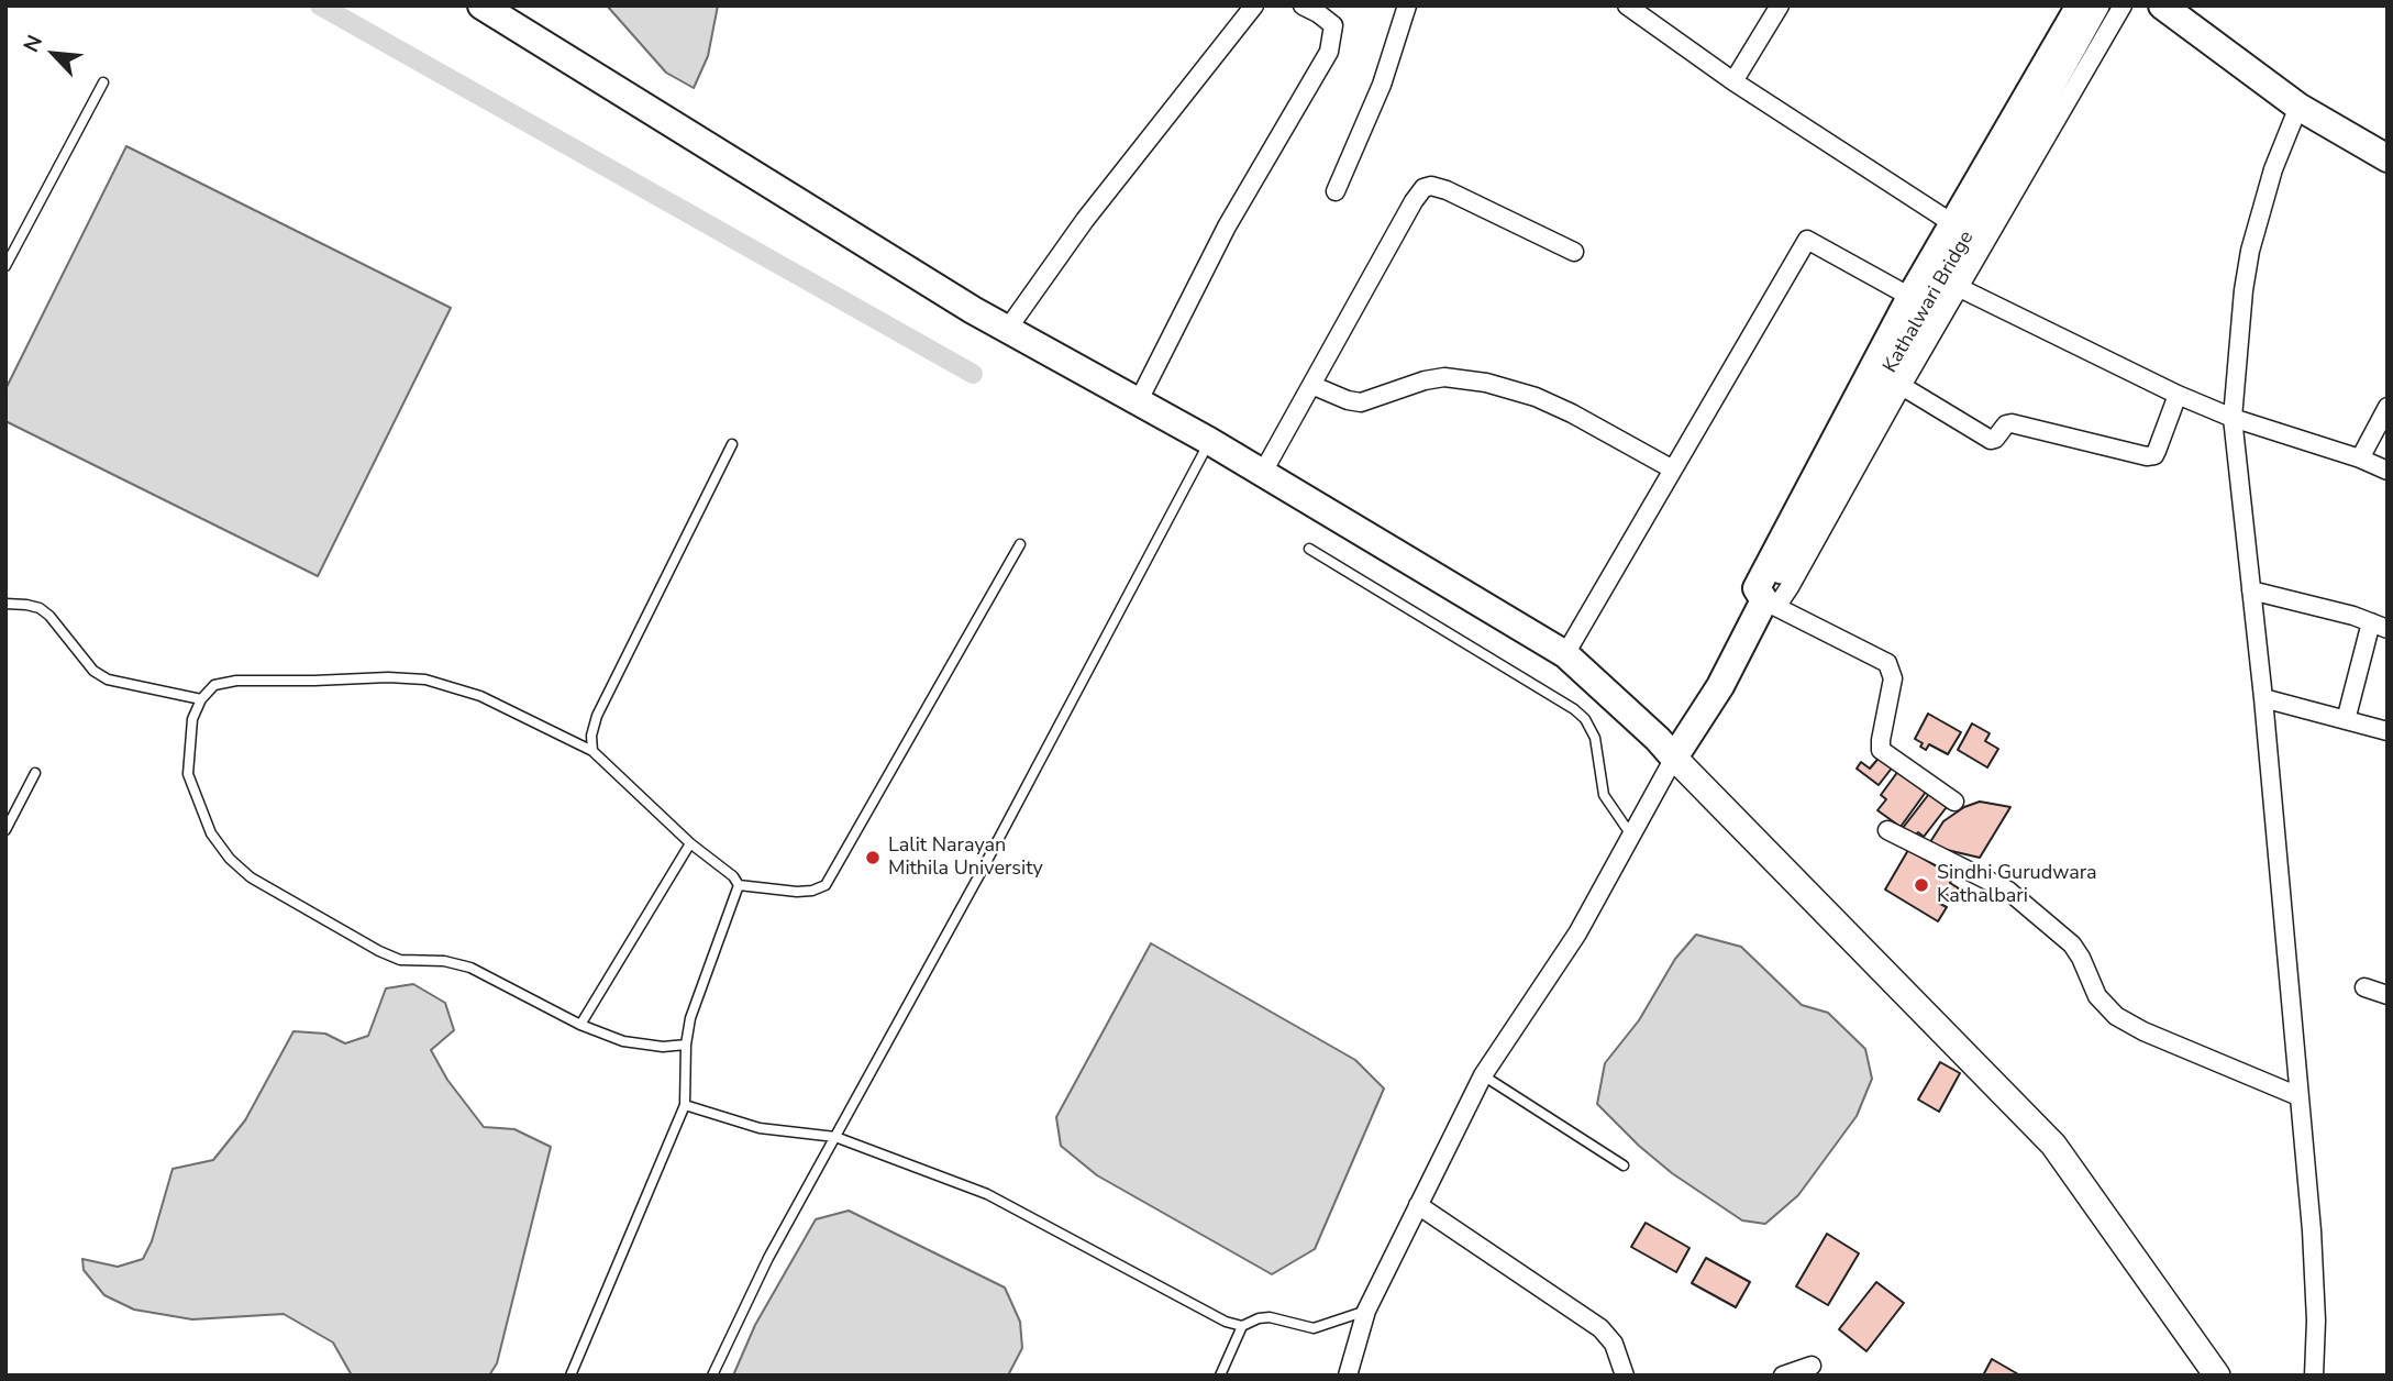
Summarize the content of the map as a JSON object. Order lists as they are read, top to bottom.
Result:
{
  "streets": {
    "main road": ["Kathalwari Bridge"]
  },
  "places": ["Lalit Narayan Mithila University", "Sindhi Gurudwara Kathalbari"],
  "north": "top left"
}
